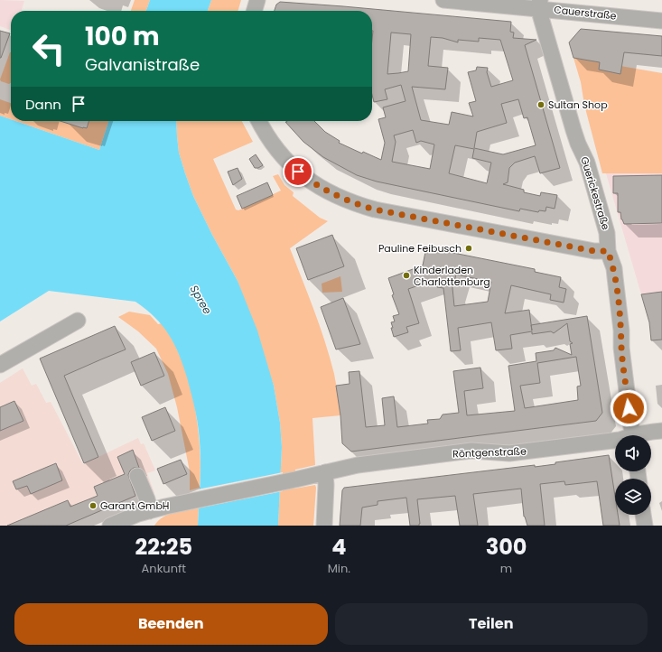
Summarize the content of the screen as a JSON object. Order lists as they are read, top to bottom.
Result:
{
  "streets": {
    "street": ["Cauerstraße", "Guerickestraße", "Röntgenstraße"]
  },
  "crossings": [
    ["Cauerstraße", "Guerickestraße"]
  ],
  "water": ["Spree"],
  "places": [
    "Sultan Shop",
    "Pauline Feibusch",
    "Kinderladen Charlottenburg",
    "Garant GmbH"
  ],
  "page": {
    "turn": ["100 m", "Galvanistraße"],
    "then": "Dann",
    "eta": [
      "22:25",
      "Ankunft",
      "4",
      "Min.",
      "300",
      "m"
    ],
    "buttons": ["Beenden", "Teilen"]
  }
}
